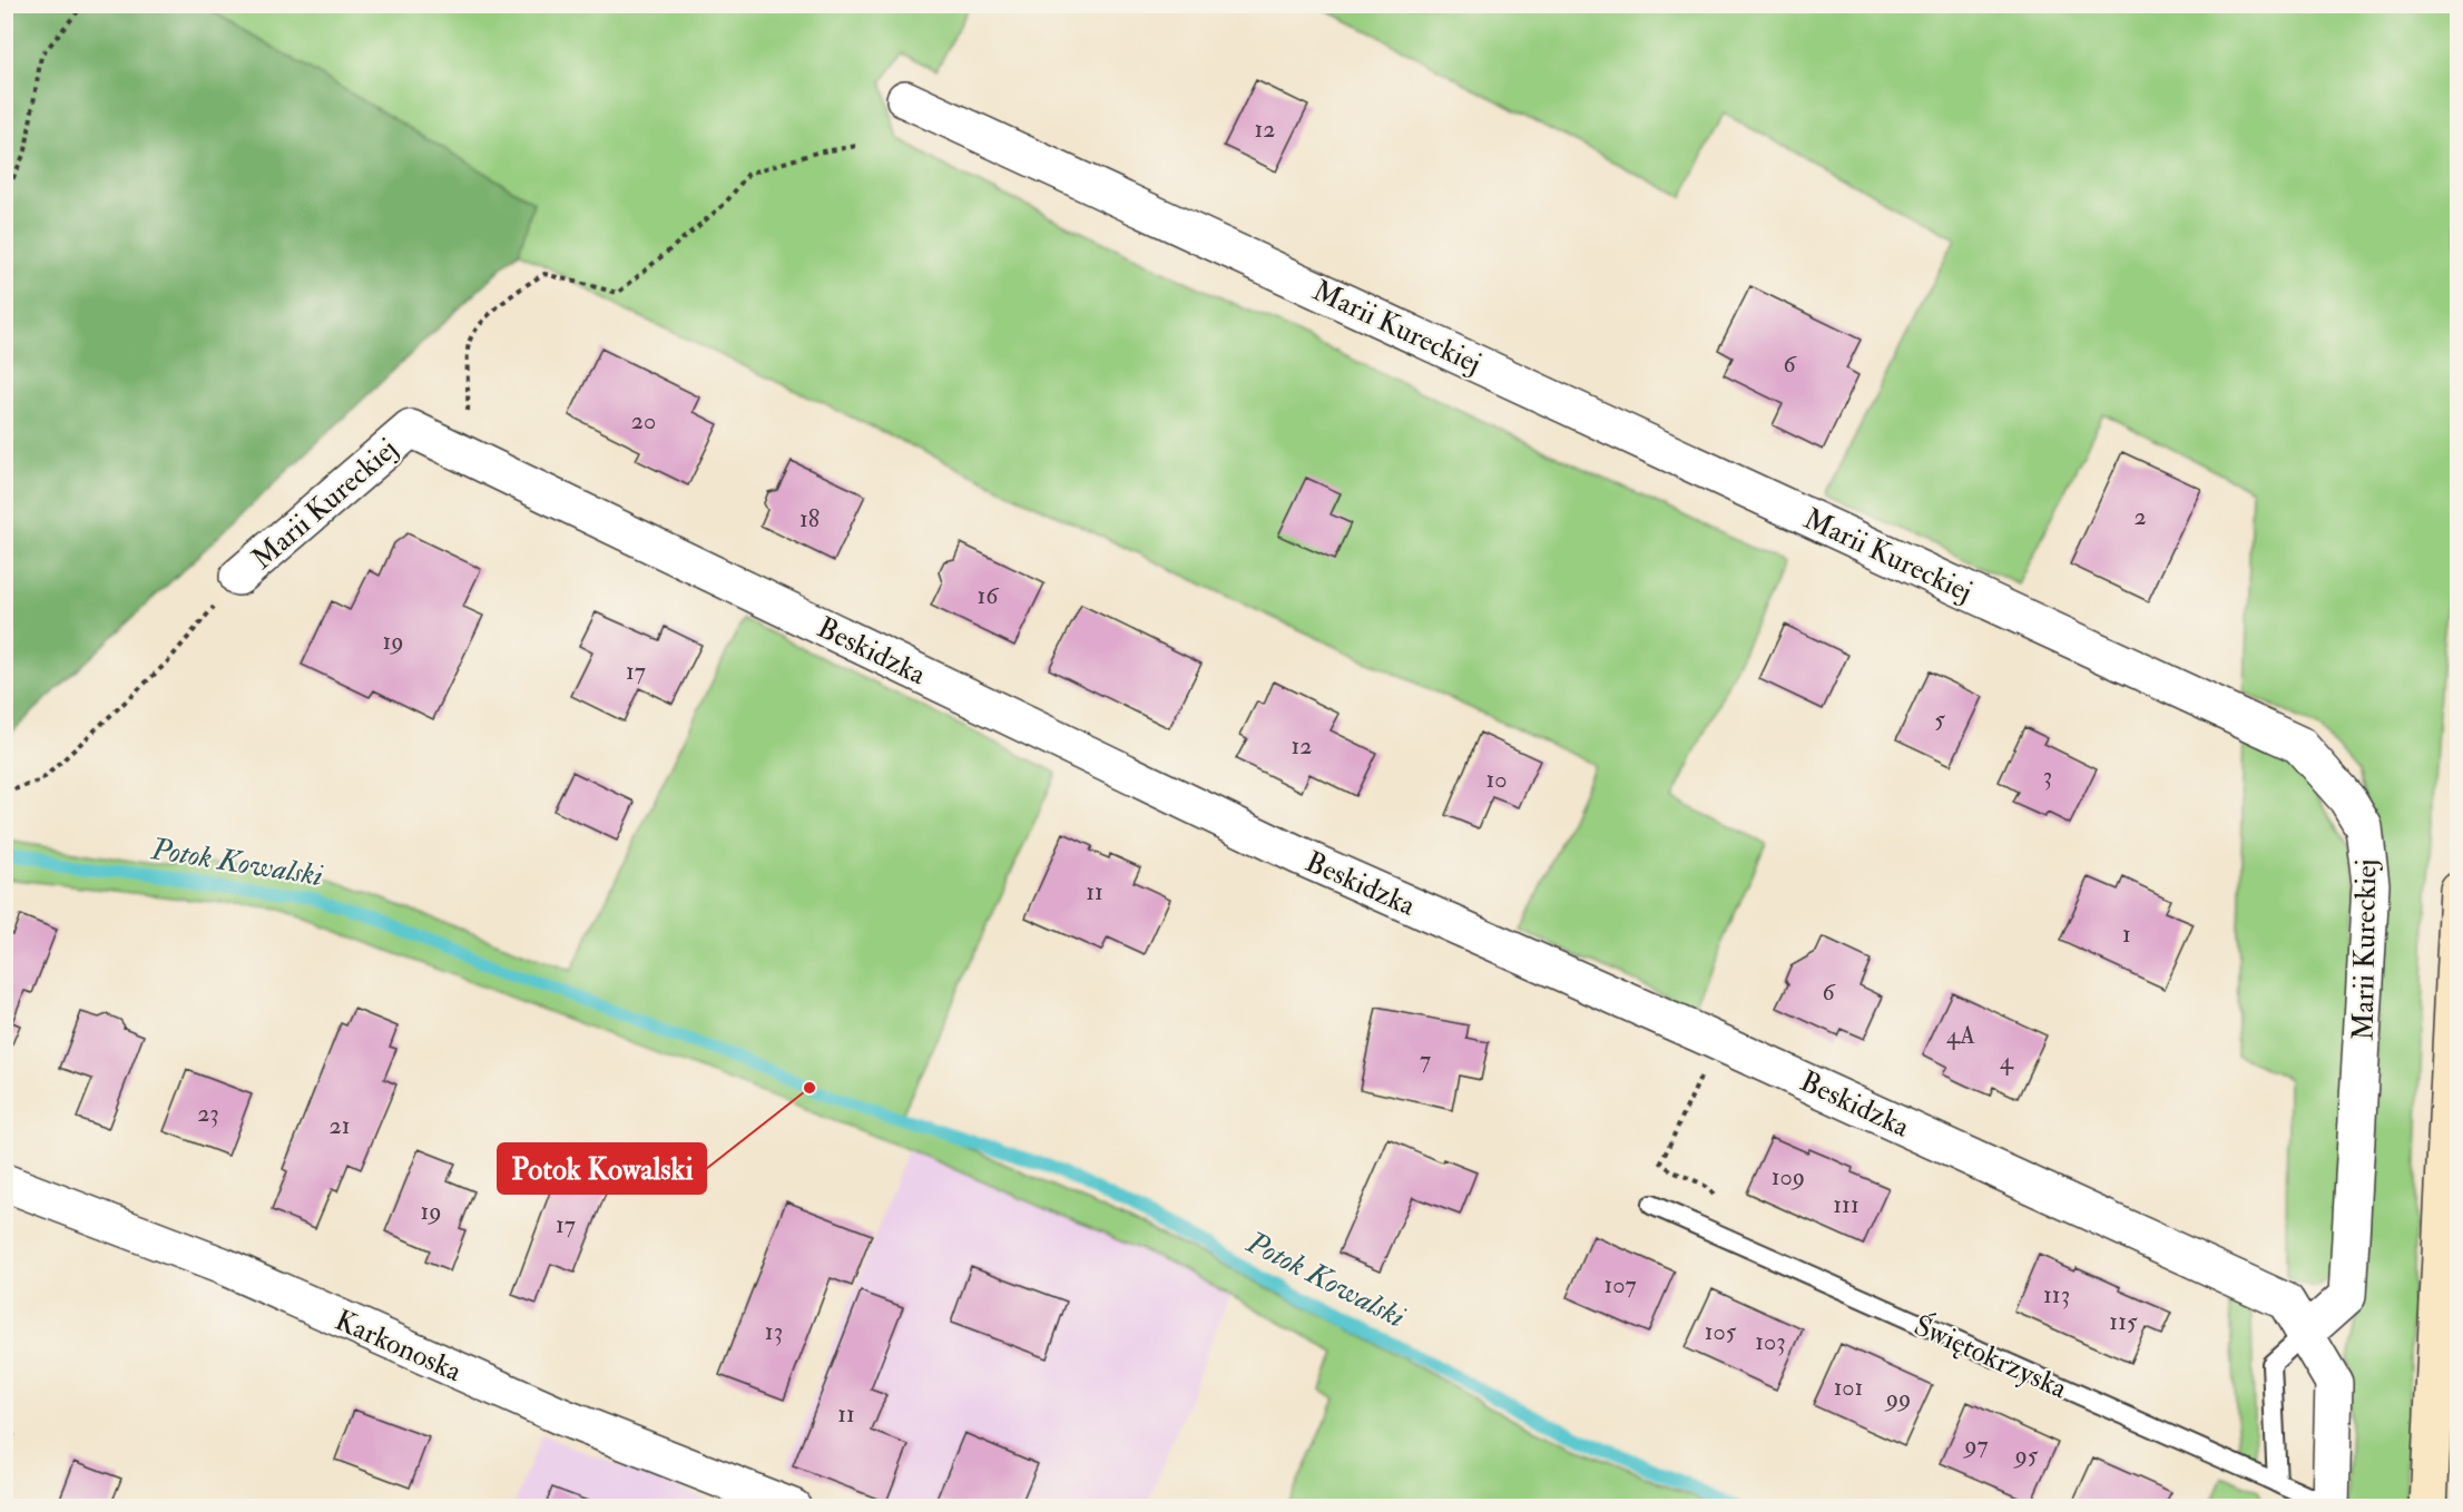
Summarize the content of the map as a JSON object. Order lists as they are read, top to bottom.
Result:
{
  "streets": {
    "street": [
      "Marii Kureckiej",
      "Beskidzka",
      "Karkonoska",
      "Świętokrzyska"
    ]
  },
  "crossings": [
    ["Marii Kureckiej", "Beskidzka"],
    ["Marii Kureckiej", "Świętokrzyska"],
    ["Beskidzka", "Świętokrzyska"]
  ],
  "water": ["Potok Kowalski"],
  "places": ["Potok Kowalski"],
  "house_numbers": [
    "12",
    "6",
    "20",
    "2",
    "18",
    "16",
    "19",
    "17",
    "5",
    "12",
    "3",
    "10",
    "11",
    "1",
    "6",
    "4A",
    "7",
    "4",
    "23",
    "21",
    "109",
    "111",
    "19",
    "17",
    "107",
    "113",
    "115",
    "13",
    "105",
    "103",
    "101",
    "99",
    "11",
    "97",
    "95"
  ]
}
